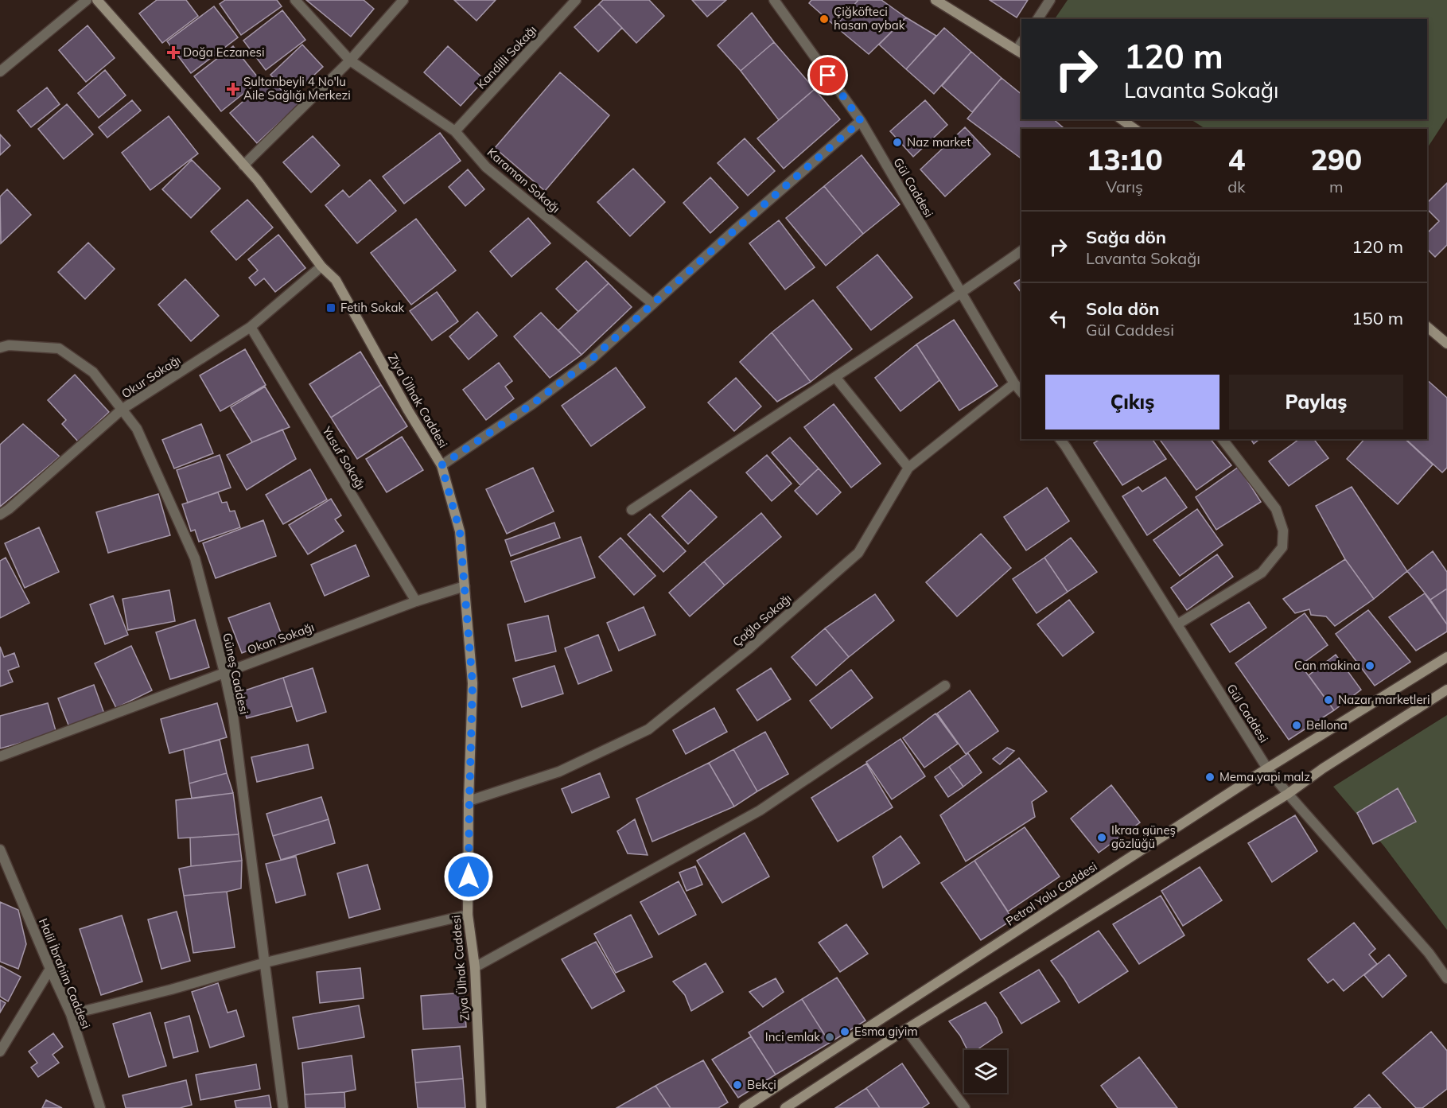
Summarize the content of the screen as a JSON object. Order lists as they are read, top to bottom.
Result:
{
  "streets": {
    "main road": ["Ziya Ülhak Caddesi", "Petrol Yolu Caddesi"],
    "street": [
      "Kandilli Sokağı",
      "Karaman Sokağı",
      "Gül Caddesi",
      "Okur Sokağı",
      "Yusuf Sokağı",
      "Çağla Sokağı",
      "Okan Sokağı",
      "Güneş Caddesi",
      "Halil İbrahim Caddesi"
    ]
  },
  "crossings": [
    ["Kandilli Sokağı", "Karaman Sokağı"],
    ["Gül Caddesi", "Çağla Sokağı"],
    ["Gül Caddesi", "Petrol Yolu Caddesi"],
    ["Okur Sokağı", "Ziya Ülhak Caddesi"],
    ["Okur Sokağı", "Yusuf Sokağı"],
    ["Okur Sokağı", "Güneş Caddesi"],
    ["Ziya Ülhak Caddesi", "Çağla Sokağı"],
    ["Ziya Ülhak Caddesi", "Okan Sokağı"],
    ["Yusuf Sokağı", "Okan Sokağı"],
    ["Okan Sokağı", "Güneş Caddesi"]
  ],
  "places": {
    "other": [
      "Çiğköfteci hasan aybak",
      "Naz market",
      "Can makina",
      "Nazar marketleri",
      "Bellona",
      "Mema yapi malz",
      "Ikraa güneş gözlüğü",
      "Esma giyim",
      "Inci emlak",
      "Bekçi"
    ],
    "health": ["Doğa Eczanesi", "Sultanbeyli 4 No'lu Aile Sağlığı Merkezi"],
    "transit": ["Fetih Sokak"]
  },
  "page": {
    "turn": ["120 m", "Lavanta Sokağı"],
    "eta": [
      "13:10",
      "Varış",
      "4",
      "dk",
      "290",
      "m"
    ],
    "list": [
      {
        "name": "Sağa dön",
        "note": "Lavanta Sokağı",
        "value": "120 m"
      },
      {
        "name": "Sola dön",
        "note": "Gül Caddesi",
        "value": "150 m"
      }
    ],
    "buttons": ["Çıkış", "Paylaş"]
  }
}
